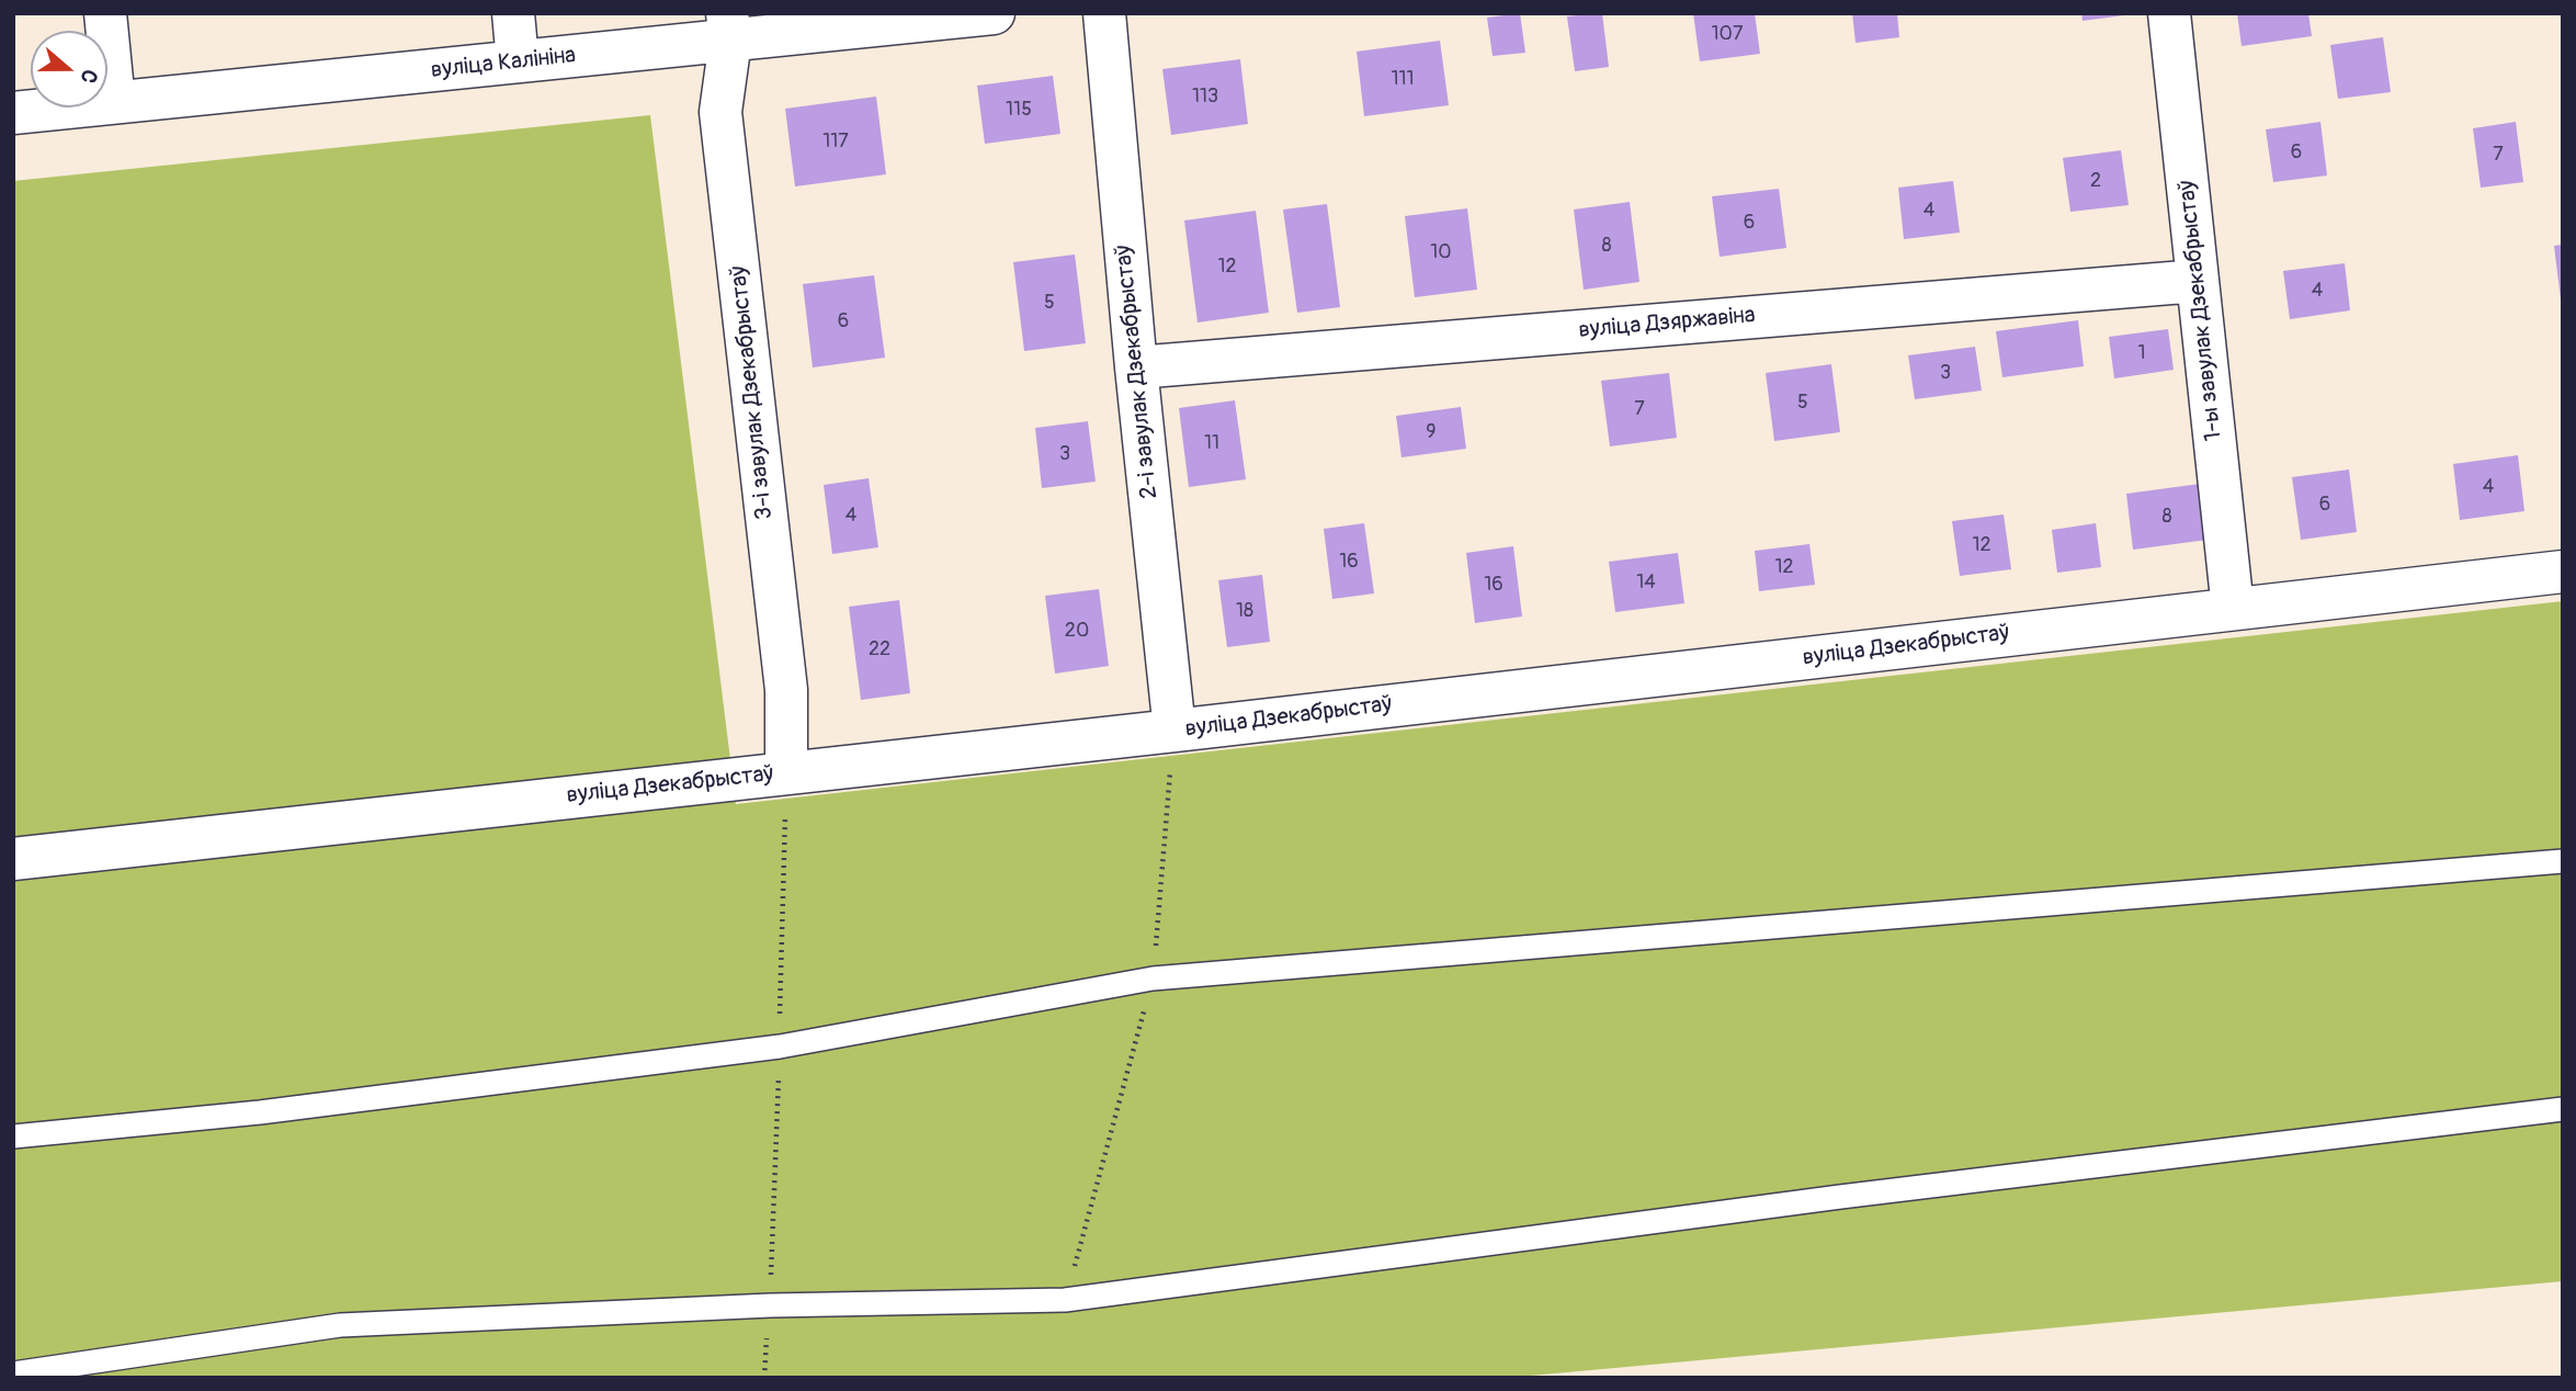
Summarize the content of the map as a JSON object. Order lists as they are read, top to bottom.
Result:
{
  "streets": {
    "street": [
      "вуліца Калініна",
      "1-ы завулак Дзекабрыстаў",
      "вуліца Дзяржавіна",
      "2-і завулак Дзекабрыстаў",
      "3-і завулак Дзекабрыстаў",
      "вуліца Дзекабрыстаў"
    ]
  },
  "crossings": [
    ["вуліца Калініна", "3-і завулак Дзекабрыстаў"],
    ["1-ы завулак Дзекабрыстаў", "вуліца Дзяржавіна"],
    ["1-ы завулак Дзекабрыстаў", "вуліца Дзекабрыстаў"],
    ["вуліца Дзяржавіна", "2-і завулак Дзекабрыстаў"],
    ["2-і завулак Дзекабрыстаў", "вуліца Дзекабрыстаў"],
    ["3-і завулак Дзекабрыстаў", "вуліца Дзекабрыстаў"]
  ],
  "house_numbers": [
    "107",
    "111",
    "113",
    "115",
    "117",
    "6",
    "7",
    "2",
    "4",
    "6",
    "8",
    "10",
    "12",
    "4",
    "5",
    "6",
    "1",
    "3",
    "5",
    "7",
    "9",
    "11",
    "3",
    "4",
    "6",
    "4",
    "8",
    "12",
    "16",
    "12",
    "14",
    "16",
    "18",
    "20",
    "22"
  ],
  "north": "right"
}
